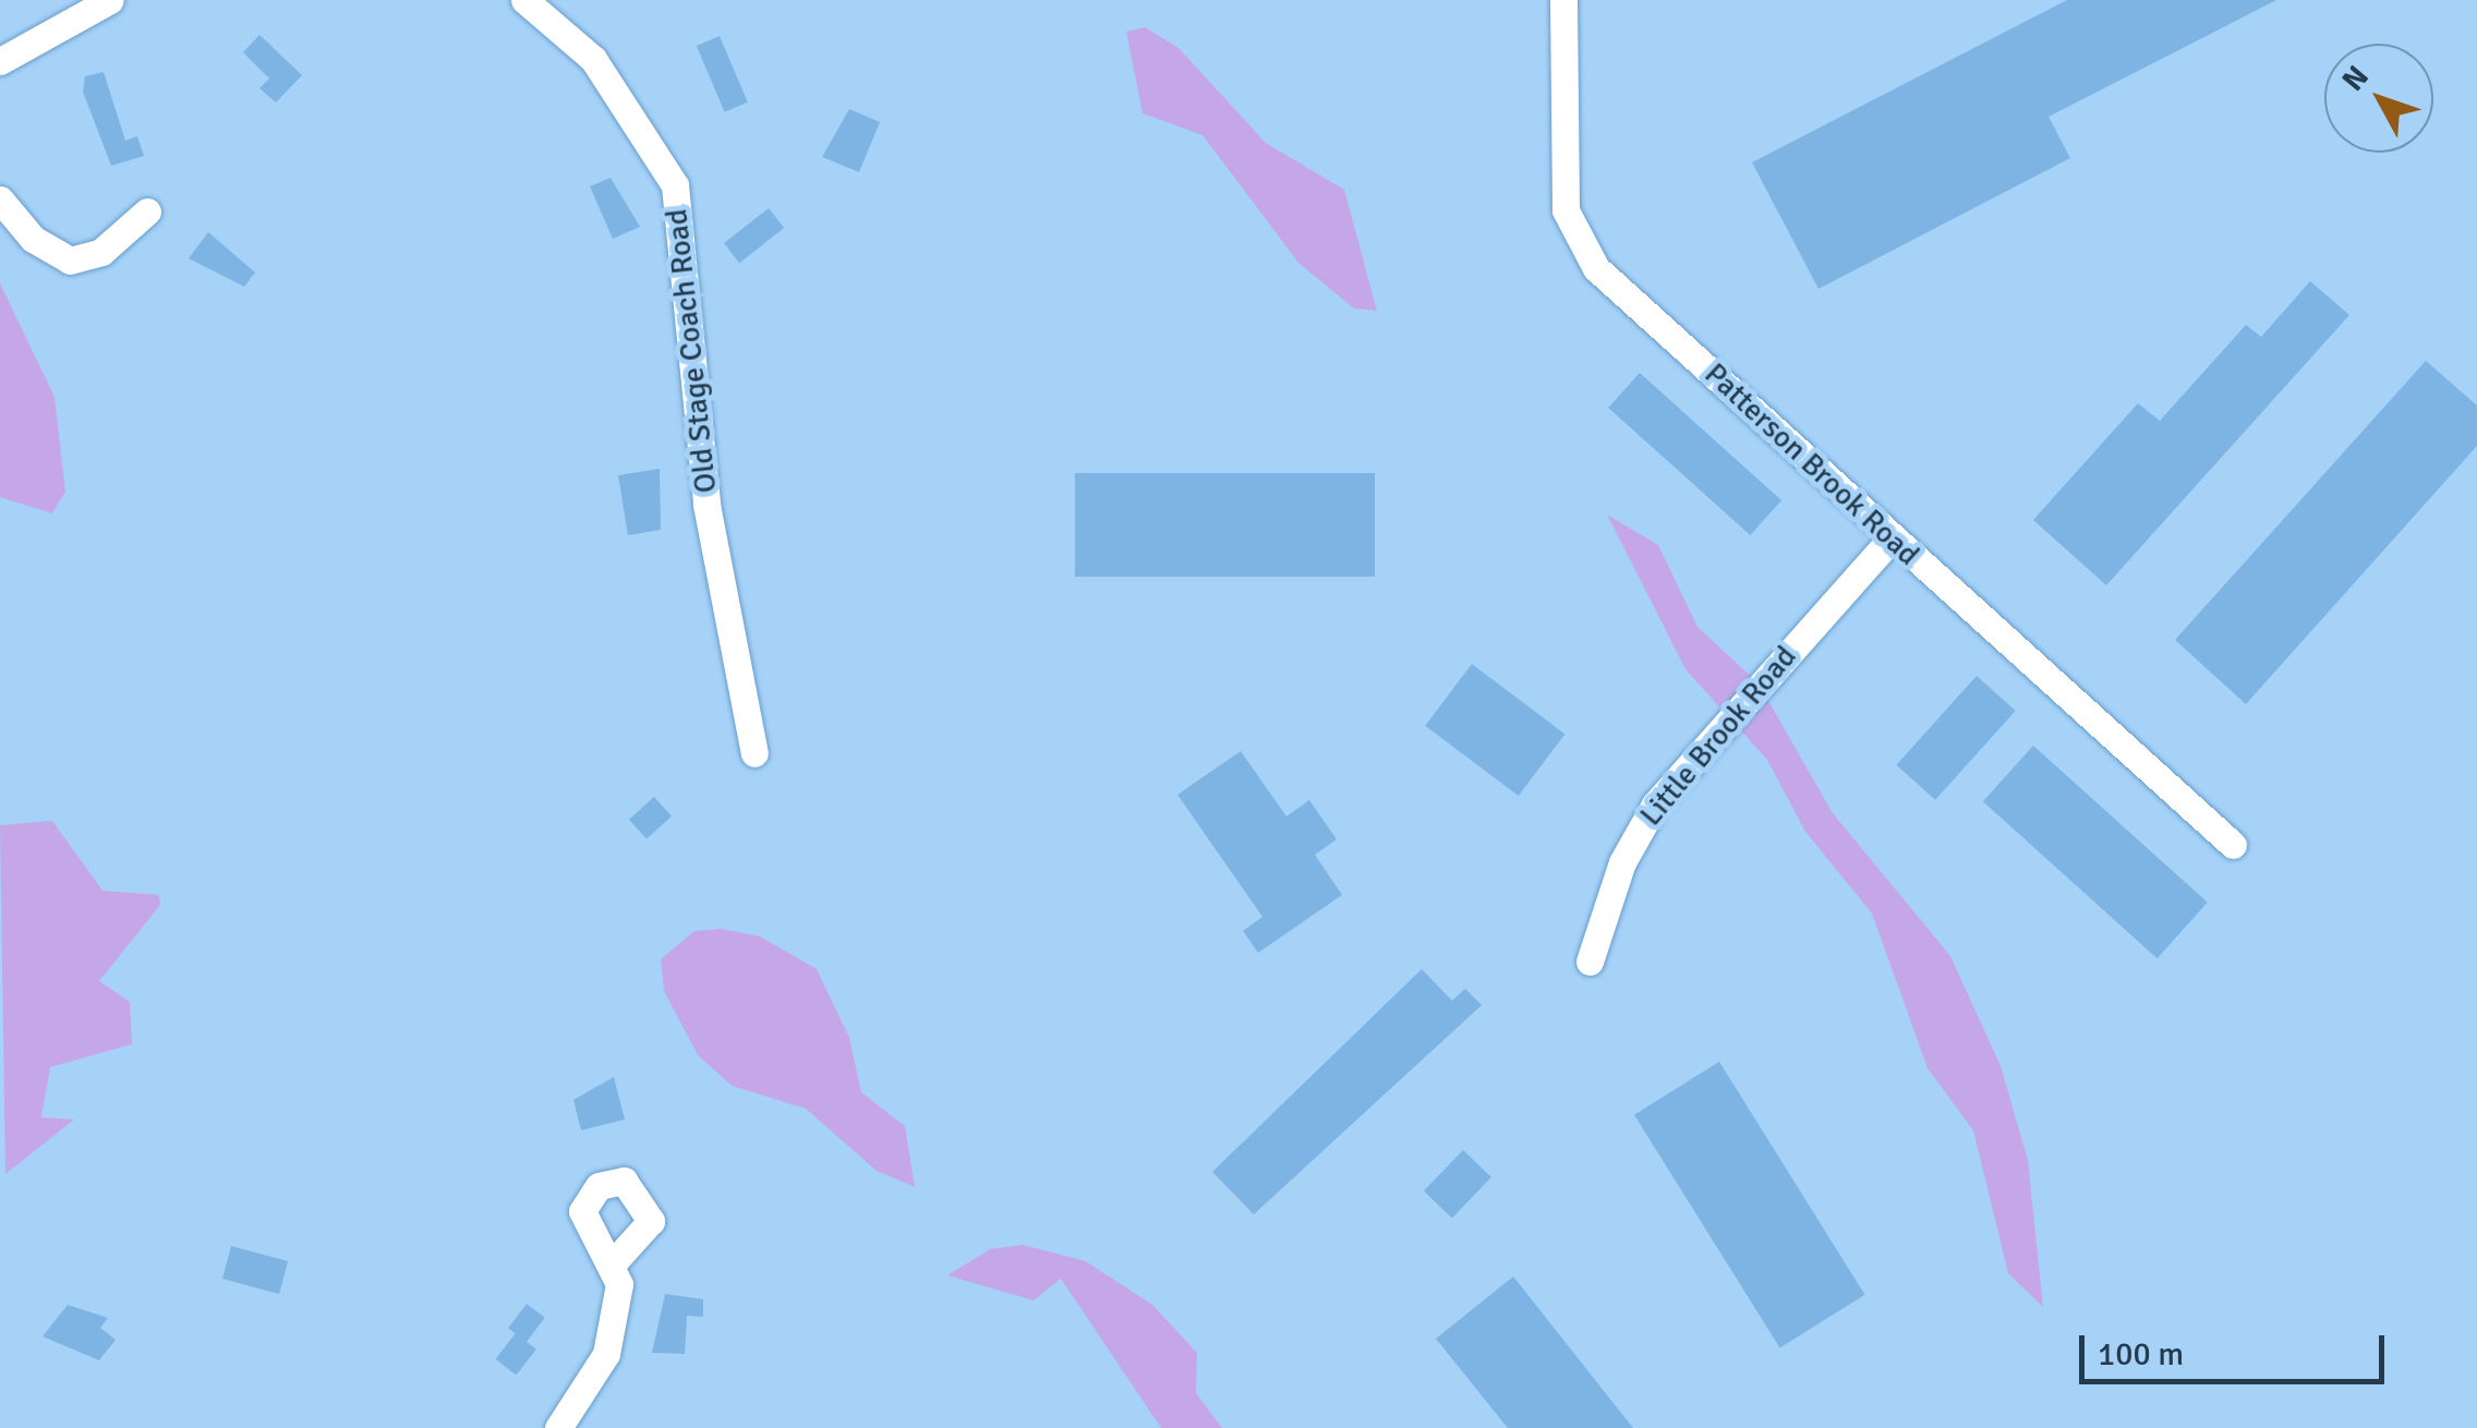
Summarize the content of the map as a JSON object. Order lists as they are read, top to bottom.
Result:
{
  "streets": {
    "street": ["Old Stage Coach Road", "Patterson Brook Road", "Little Brook Road"]
  },
  "crossings": [
    ["Patterson Brook Road", "Little Brook Road"]
  ],
  "scale_bar": "100 m",
  "north": "top left"
}
